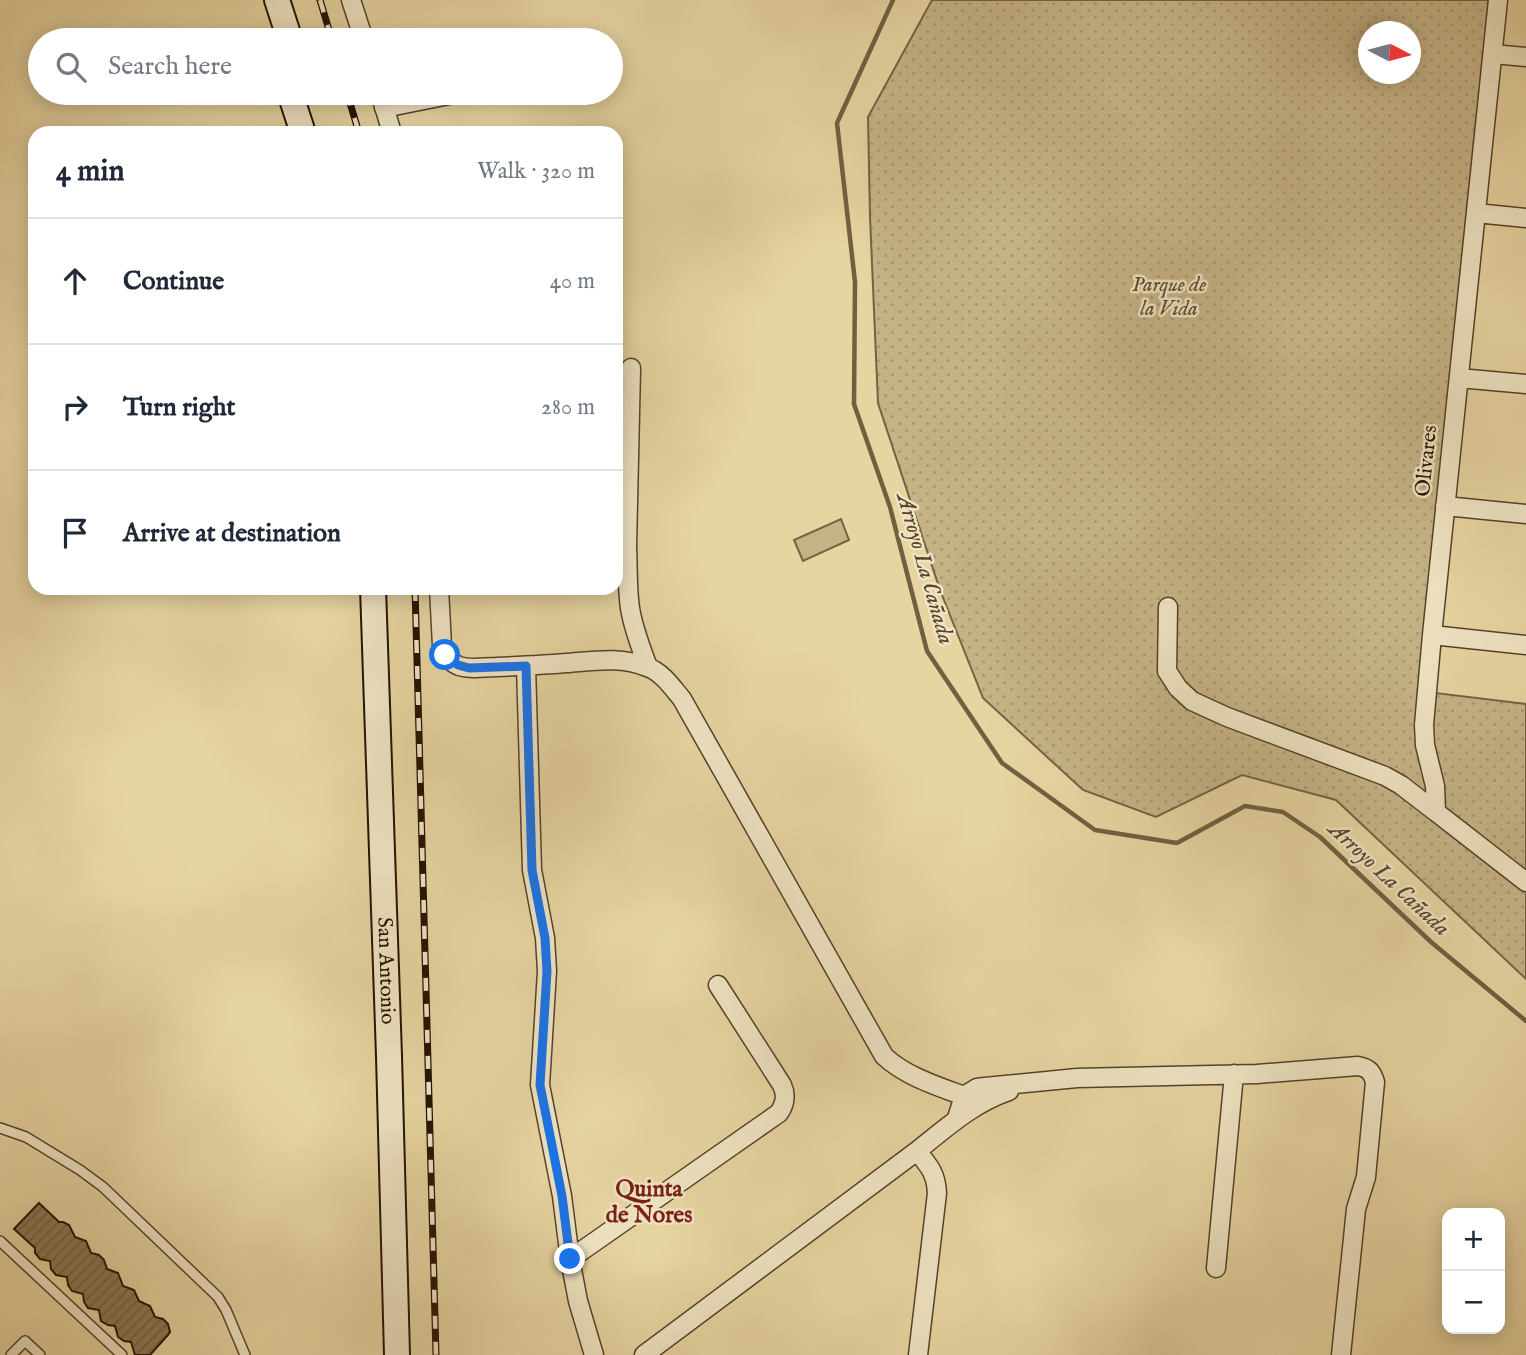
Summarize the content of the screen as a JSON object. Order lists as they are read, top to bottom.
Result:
{
  "streets": {
    "main road": ["San Antonio"],
    "street": ["Olivares"]
  },
  "districts": ["Quinta de Nores"],
  "water": ["Arroyo La Cañada"],
  "parks": ["Parque de la Vida"],
  "north": "right",
  "page": {
    "search": "Search here",
    "heading": ["4 min", "Walk · 320 m"],
    "list": [
      ["Continue", "40 m"],
      ["Turn right", "280 m"],
      "Arrive at destination"
    ],
    "map_buttons": ["+", "−"]
  }
}
